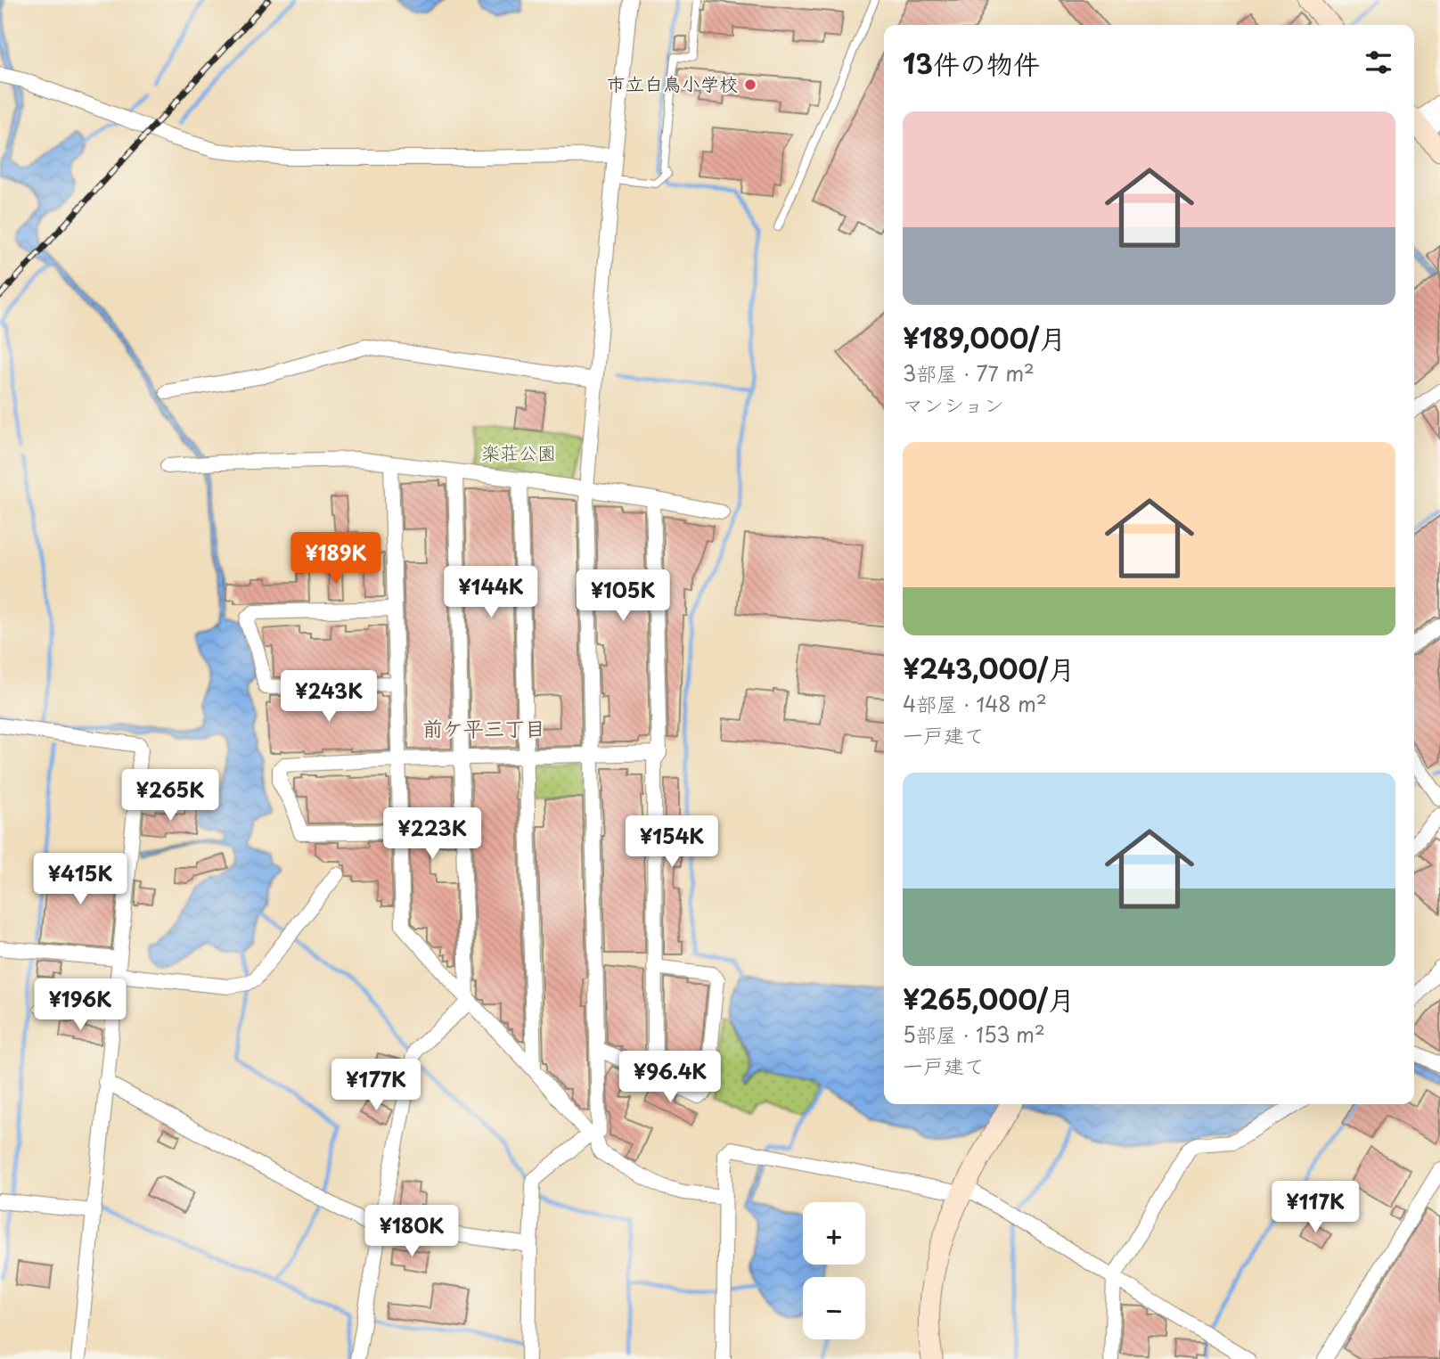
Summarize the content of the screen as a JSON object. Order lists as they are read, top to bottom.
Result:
{
  "districts": ["前ケ平三丁目"],
  "parks": ["楽荘公園"],
  "places": ["市立白鳥小学校"],
  "page": {
    "heading": "13件の物件",
    "list": [
      {
        "name": "¥189,000/月",
        "note": "3部屋 · 77 m² · マンション"
      },
      {
        "name": "¥243,000/月",
        "note": "4部屋 · 148 m² · 一戸建て"
      },
      {
        "name": "¥265,000/月",
        "note": "5部屋 · 153 m² · 一戸建て"
      }
    ],
    "price": [
      "¥189K",
      "¥144K",
      "¥105K",
      "¥243K",
      "¥265K",
      "¥223K",
      "¥154K",
      "¥415K",
      "¥196K",
      "¥96.4K",
      "¥177K",
      "¥117K",
      "¥180K"
    ],
    "map_buttons": ["+", "−"]
  }
}
